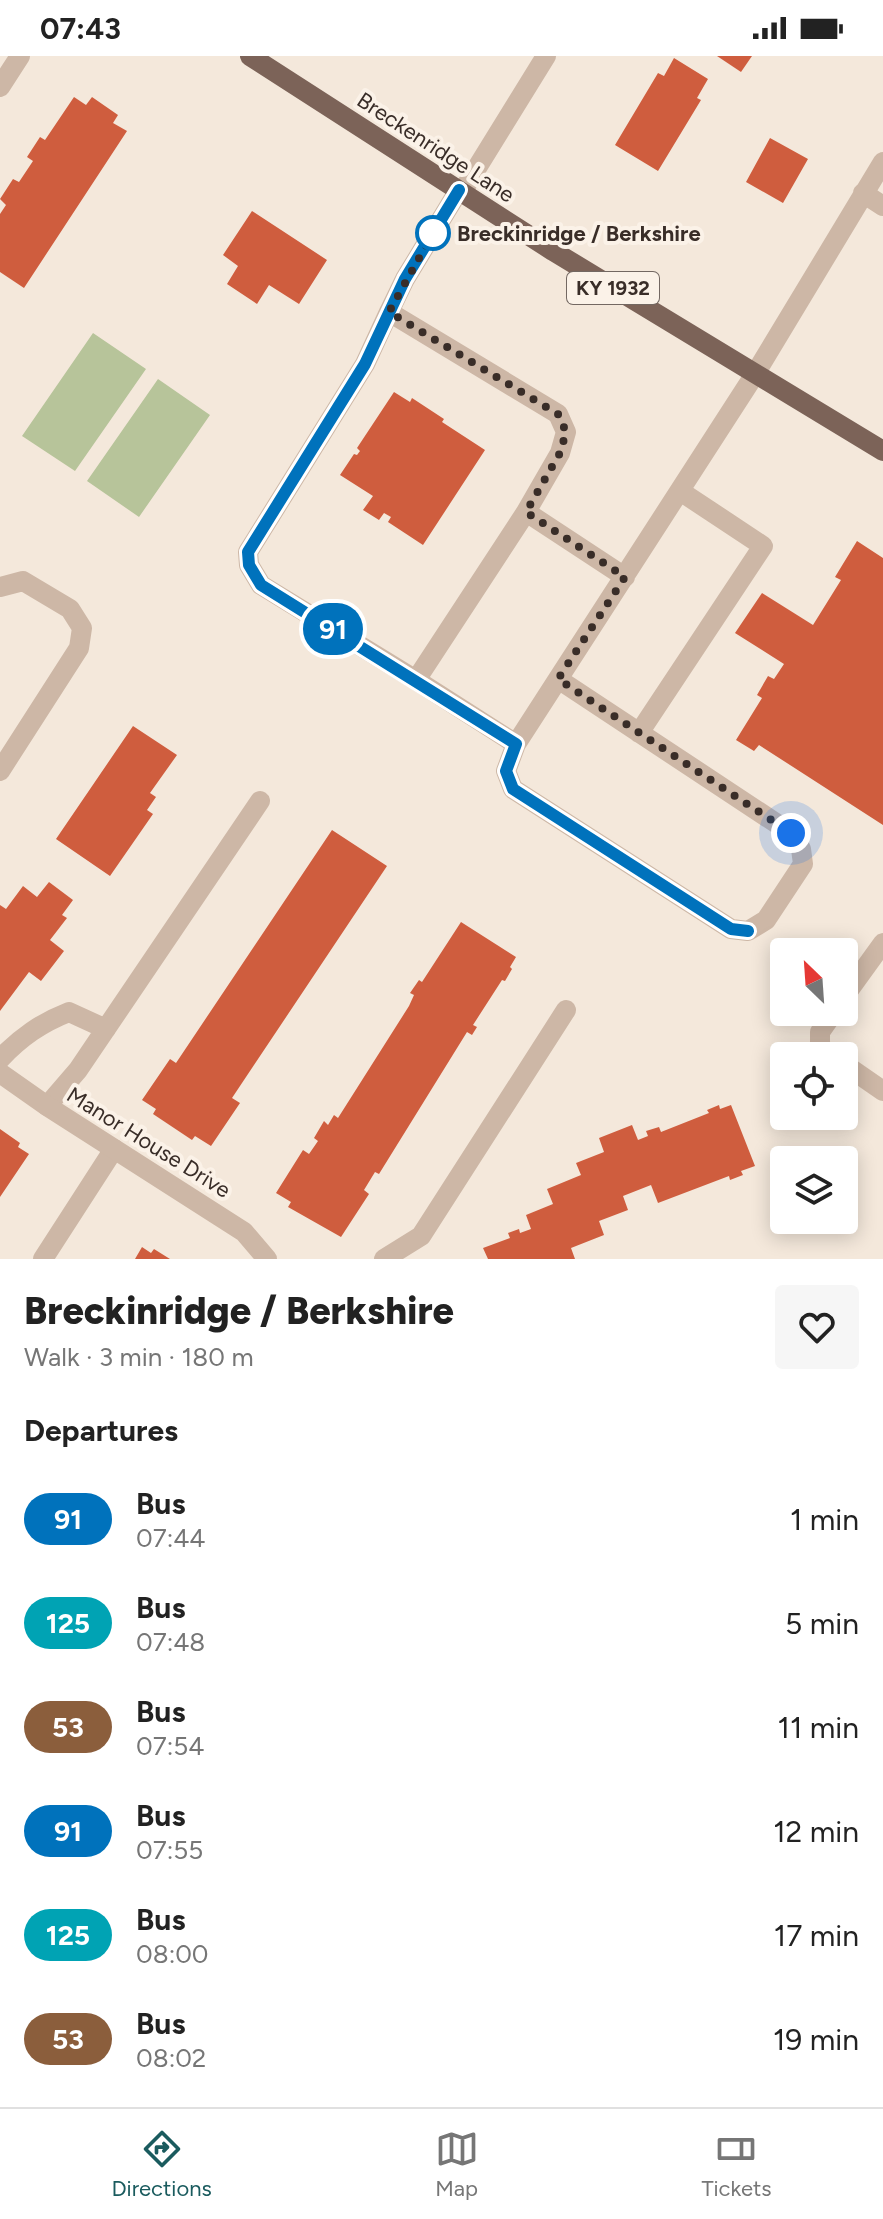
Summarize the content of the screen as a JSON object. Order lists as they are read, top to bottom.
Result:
{
  "streets": {
    "main road": ["Breckenridge Lane", "KY 1932"],
    "street": ["Manor House Drive"]
  },
  "places": ["Breckinridge / Berkshire"],
  "lines": ["bus line 91"],
  "north": "top left",
  "page": {
    "status": "07:43",
    "on_map": "91",
    "heading": [
      ["Breckinridge / Berkshire", "Walk · 3 min · 180 m"],
      "Departures"
    ],
    "list": [
      {
        "mark": "91",
        "name": "Bus",
        "note": "07:44",
        "value": "1 min"
      },
      {
        "mark": "125",
        "name": "Bus",
        "note": "07:48",
        "value": "5 min"
      },
      {
        "mark": "53",
        "name": "Bus",
        "note": "07:54",
        "value": "11 min"
      },
      {
        "mark": "91",
        "name": "Bus",
        "note": "07:55",
        "value": "12 min"
      },
      {
        "mark": "125",
        "name": "Bus",
        "note": "08:00",
        "value": "17 min"
      },
      {
        "mark": "53",
        "name": "Bus",
        "note": "08:02",
        "value": "19 min"
      }
    ],
    "tabs": ["Directions", "Map", "Tickets"]
  }
}
